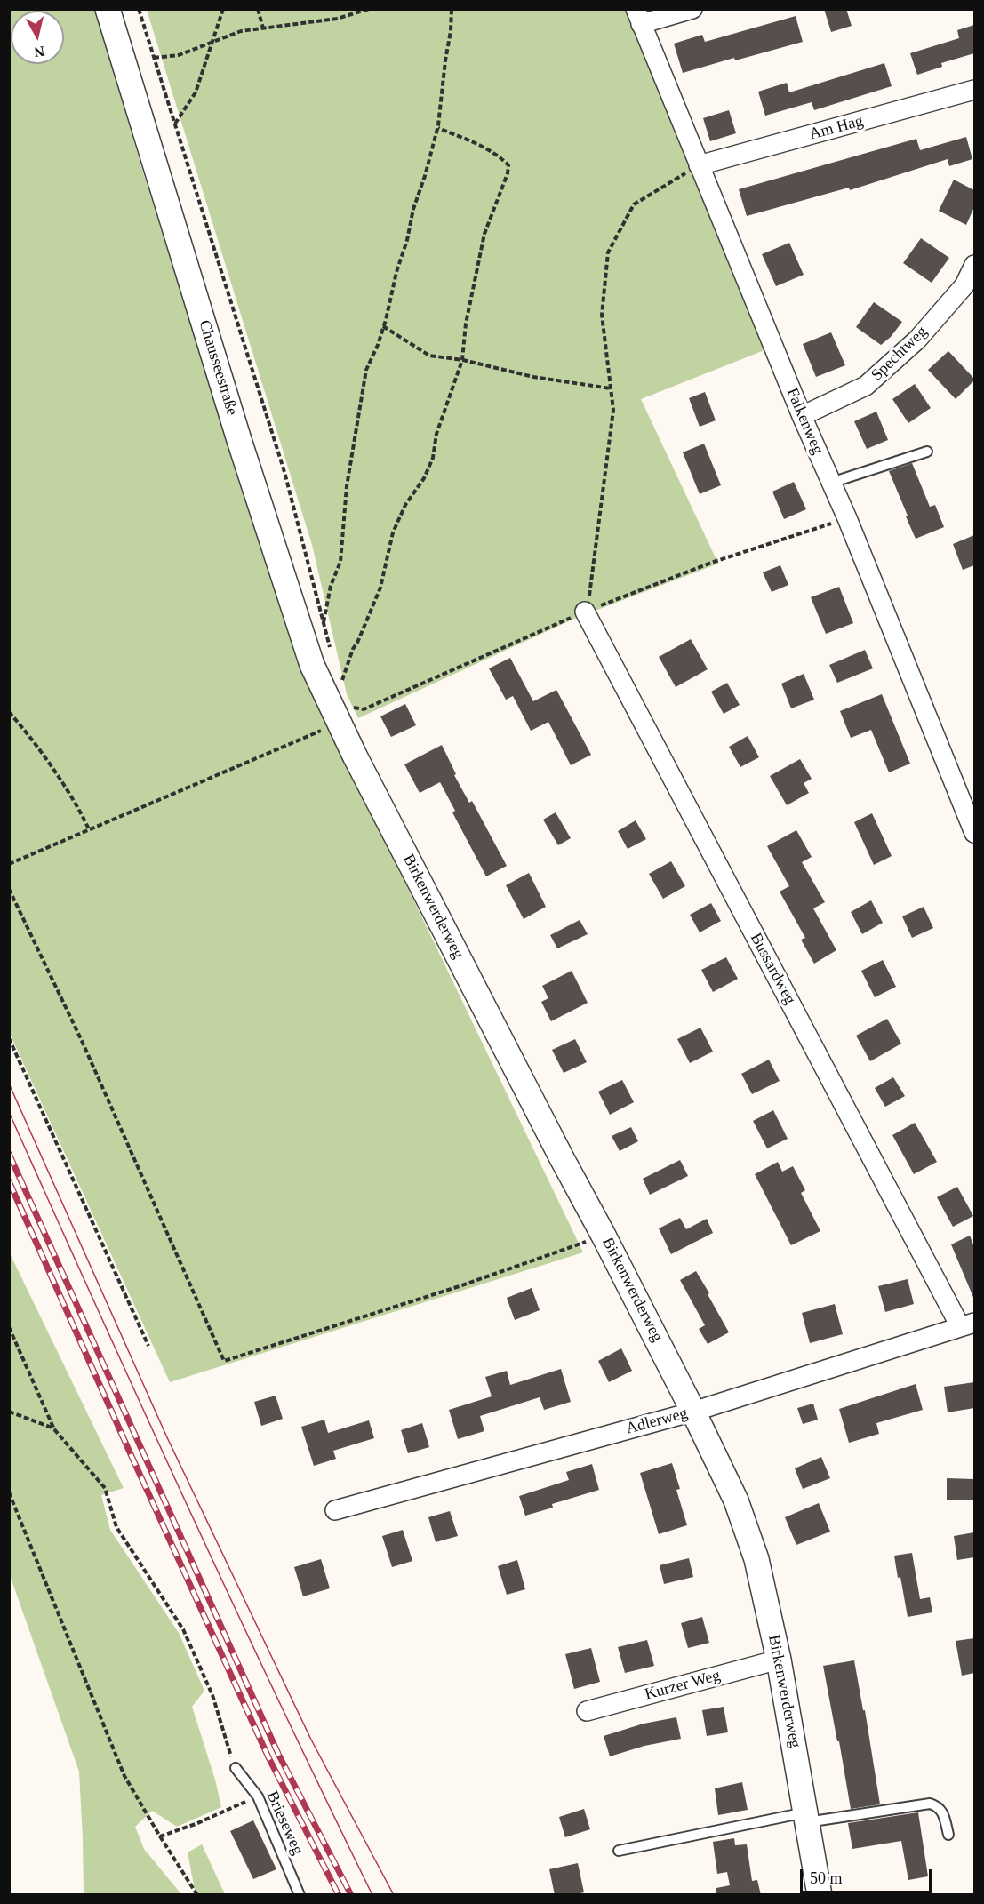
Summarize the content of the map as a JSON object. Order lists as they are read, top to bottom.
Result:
{
  "streets": {
    "street": [
      "Am Hag",
      "Spechtweg",
      "Chausseestraße",
      "Falkenweg",
      "Birkenwerderweg",
      "Bussardweg",
      "Adlerweg",
      "Kurzer Weg"
    ],
    "lane": ["Brieseweg"]
  },
  "crossings": [
    ["Am Hag", "Falkenweg"],
    ["Spechtweg", "Falkenweg"],
    ["Chausseestraße", "Birkenwerderweg"],
    ["Birkenwerderweg", "Adlerweg"],
    ["Birkenwerderweg", "Kurzer Weg"],
    ["Bussardweg", "Adlerweg"]
  ],
  "scale_bar": "50 m",
  "north": "bottom"
}
